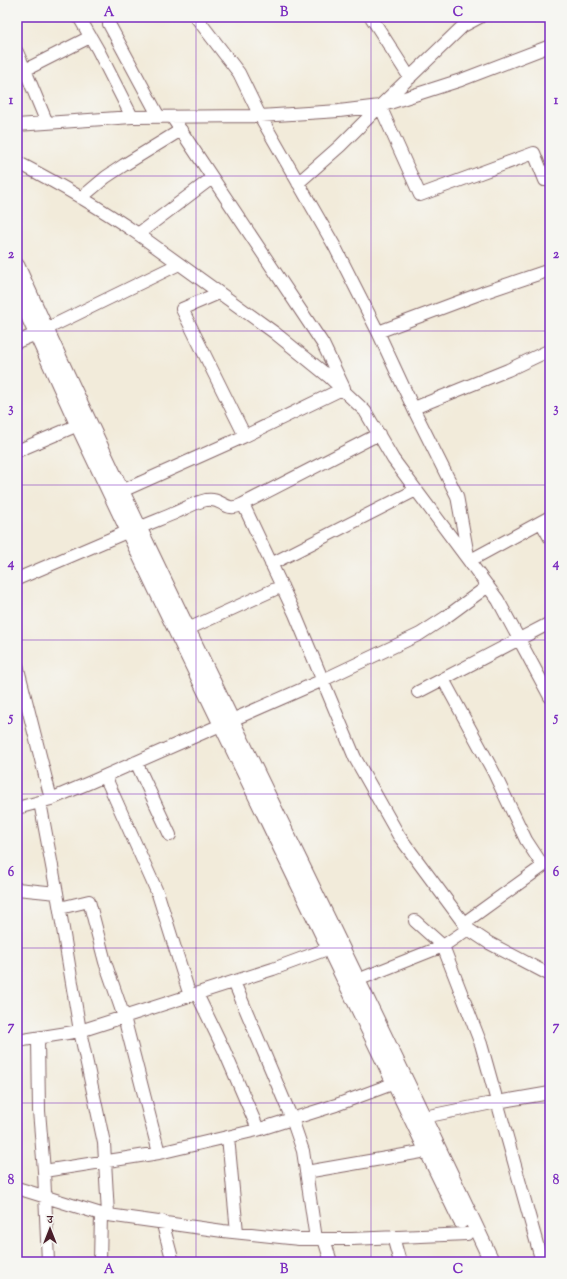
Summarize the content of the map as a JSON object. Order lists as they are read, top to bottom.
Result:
{
  "north": "top",
  "grid": {
    "columns": ["A", "B", "C"],
    "rows": [
      "1",
      "2",
      "3",
      "4",
      "5",
      "6",
      "7",
      "8"
    ]
  }
}
